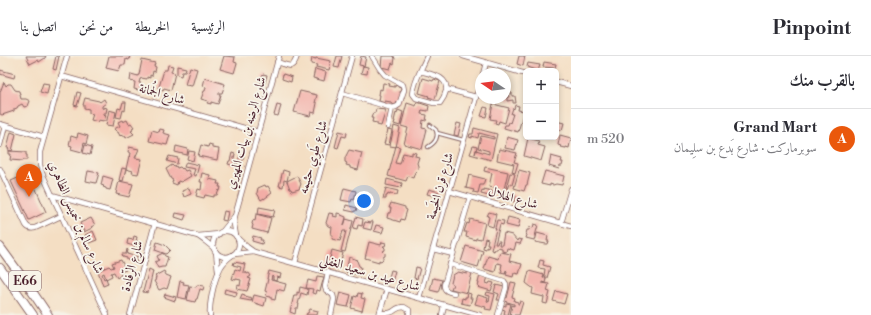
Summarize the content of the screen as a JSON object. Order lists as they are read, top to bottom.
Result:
{
  "streets": {
    "highway": ["E66"],
    "street": [
      "شارع الجُمانة",
      "شارع الرضه بن بيات المهيري",
      "شارع طَوِي حثيمه",
      "شارع قرن الخَيمة",
      "شارع الهِلال",
      "شارع سالم بن خميس الظاهري",
      "شارع الرِّفادة",
      "شارع عيد بن سعيد الغفلي"
    ]
  },
  "crossings": [
    ["شارع الجُمانة", "شارع الرضه بن بيات المهيري"],
    ["شارع الجُمانة", "شارع سالم بن خميس الظاهري"],
    ["شارع الرضه بن بيات المهيري", "شارع عيد بن سعيد الغفلي"],
    ["شارع طَوِي حثيمه", "شارع عيد بن سعيد الغفلي"],
    ["شارع قرن الخَيمة", "شارع الهِلال"],
    ["شارع قرن الخَيمة", "شارع عيد بن سعيد الغفلي"]
  ],
  "north": "left",
  "page": {
    "header": "Pinpoint",
    "nav": [
      "الرئيسية",
      "الخريطة",
      "من نحن",
      "اتصل بنا"
    ],
    "heading": "بالقرب منك",
    "map_buttons": ["+", "−"],
    "list": [
      {
        "mark": "A",
        "name": "Grand Mart",
        "note": "سوبرماركت · شارع بَدع بن سلِيمان",
        "value": "520 m"
      }
    ],
    "pins": "A"
  }
}
